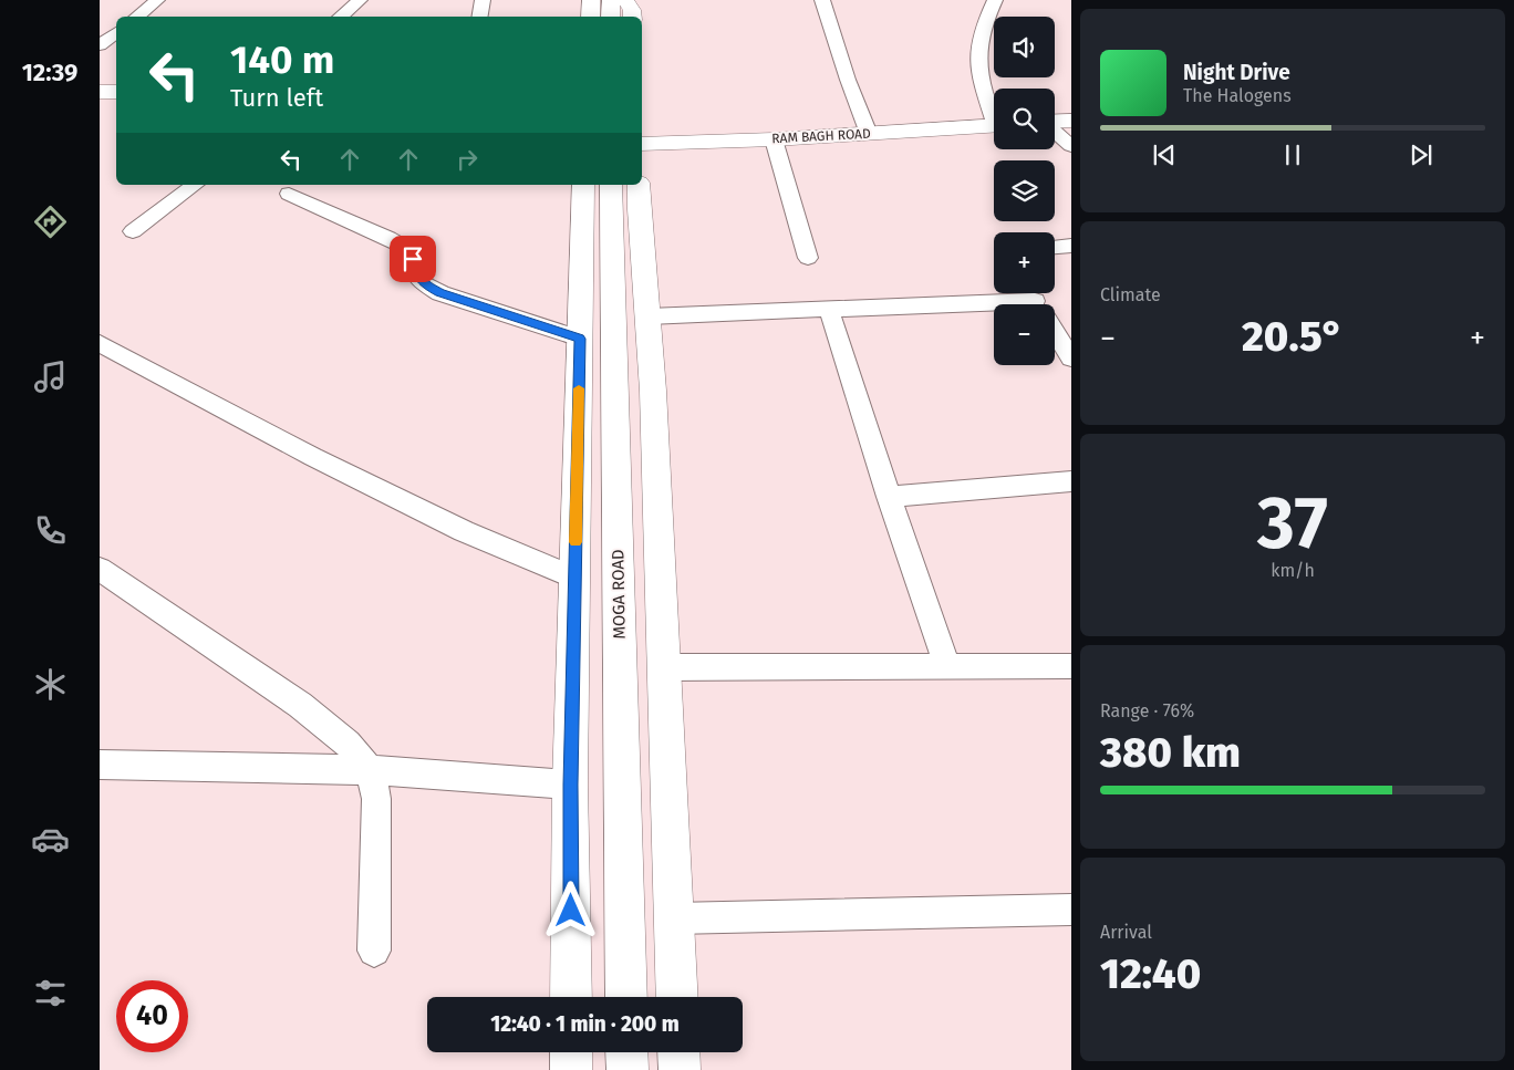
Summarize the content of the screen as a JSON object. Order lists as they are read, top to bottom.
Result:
{
  "streets": {
    "street": ["RAM BAGH ROAD", "MOGA ROAD"]
  },
  "page": {
    "tabs": "12:39",
    "map_buttons": ["+", "−"],
    "turn": ["140 m", "Turn left"],
    "song": ["Night Drive", "The Halogens"],
    "tile": [
      "Climate",
      ["37", "km/h"],
      ["Range · 76%", "380 km"],
      ["Arrival", "12:40"]
    ],
    "heat": ["−", "20.5°", "+"],
    "limit": "40",
    "trip": "12:40 · 1 min · 200 m"
  }
}
